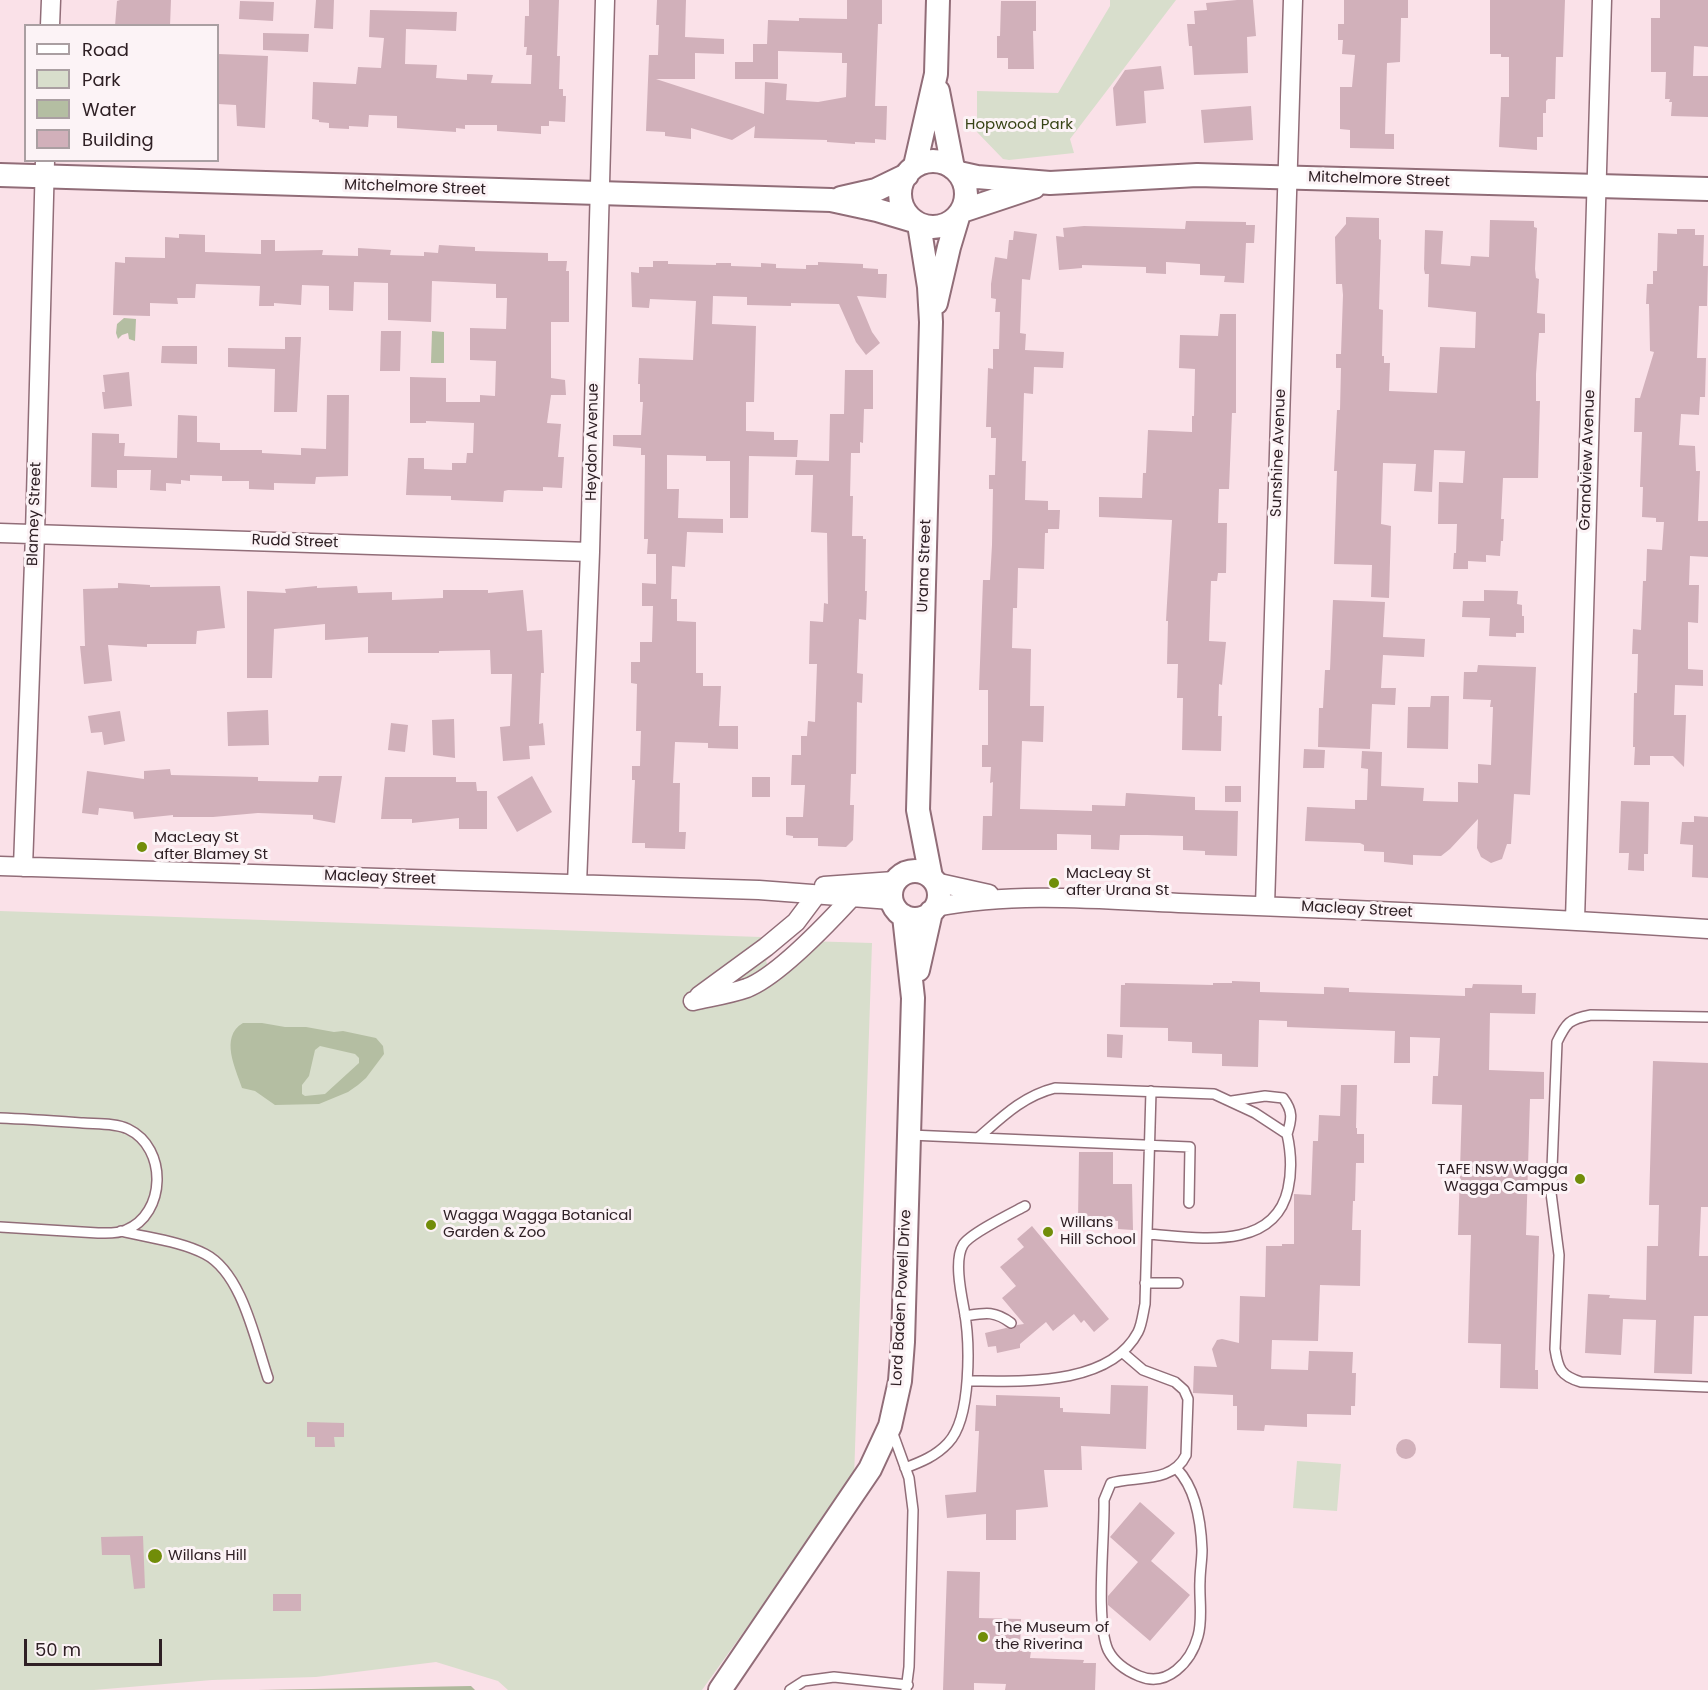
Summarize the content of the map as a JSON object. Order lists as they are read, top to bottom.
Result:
{
  "streets": {
    "street": [
      "Mitchelmore Street",
      "Heydon Avenue",
      "Sunshine Avenue",
      "Grandview Avenue",
      "Blamey Street",
      "Rudd Street",
      "Urana Street",
      "Macleay Street",
      "Lord Baden Powell Drive"
    ]
  },
  "crossings": [
    ["Mitchelmore Street", "Heydon Avenue"],
    ["Mitchelmore Street", "Sunshine Avenue"],
    ["Mitchelmore Street", "Grandview Avenue"],
    ["Mitchelmore Street", "Blamey Street"],
    ["Mitchelmore Street", "Urana Street"],
    ["Heydon Avenue", "Rudd Street"],
    ["Heydon Avenue", "Macleay Street"],
    ["Sunshine Avenue", "Macleay Street"],
    ["Grandview Avenue", "Macleay Street"],
    ["Blamey Street", "Rudd Street"],
    ["Blamey Street", "Macleay Street"],
    ["Urana Street", "Macleay Street"],
    ["Urana Street", "Lord Baden Powell Drive"],
    ["Macleay Street", "Lord Baden Powell Drive"]
  ],
  "parks": ["Hopwood Park"],
  "places": [
    "MacLeay St after Blamey St",
    "MacLeay St after Urana St",
    "TAFE NSW Wagga Wagga Campus",
    "Wagga Wagga Botanical Garden & Zoo",
    "Willans Hill School",
    "Willans Hill",
    "The Museum of the Riverina"
  ],
  "legend": [
    "Road",
    "Park",
    "Water",
    "Building"
  ],
  "scale_bar": "50 m"
}
